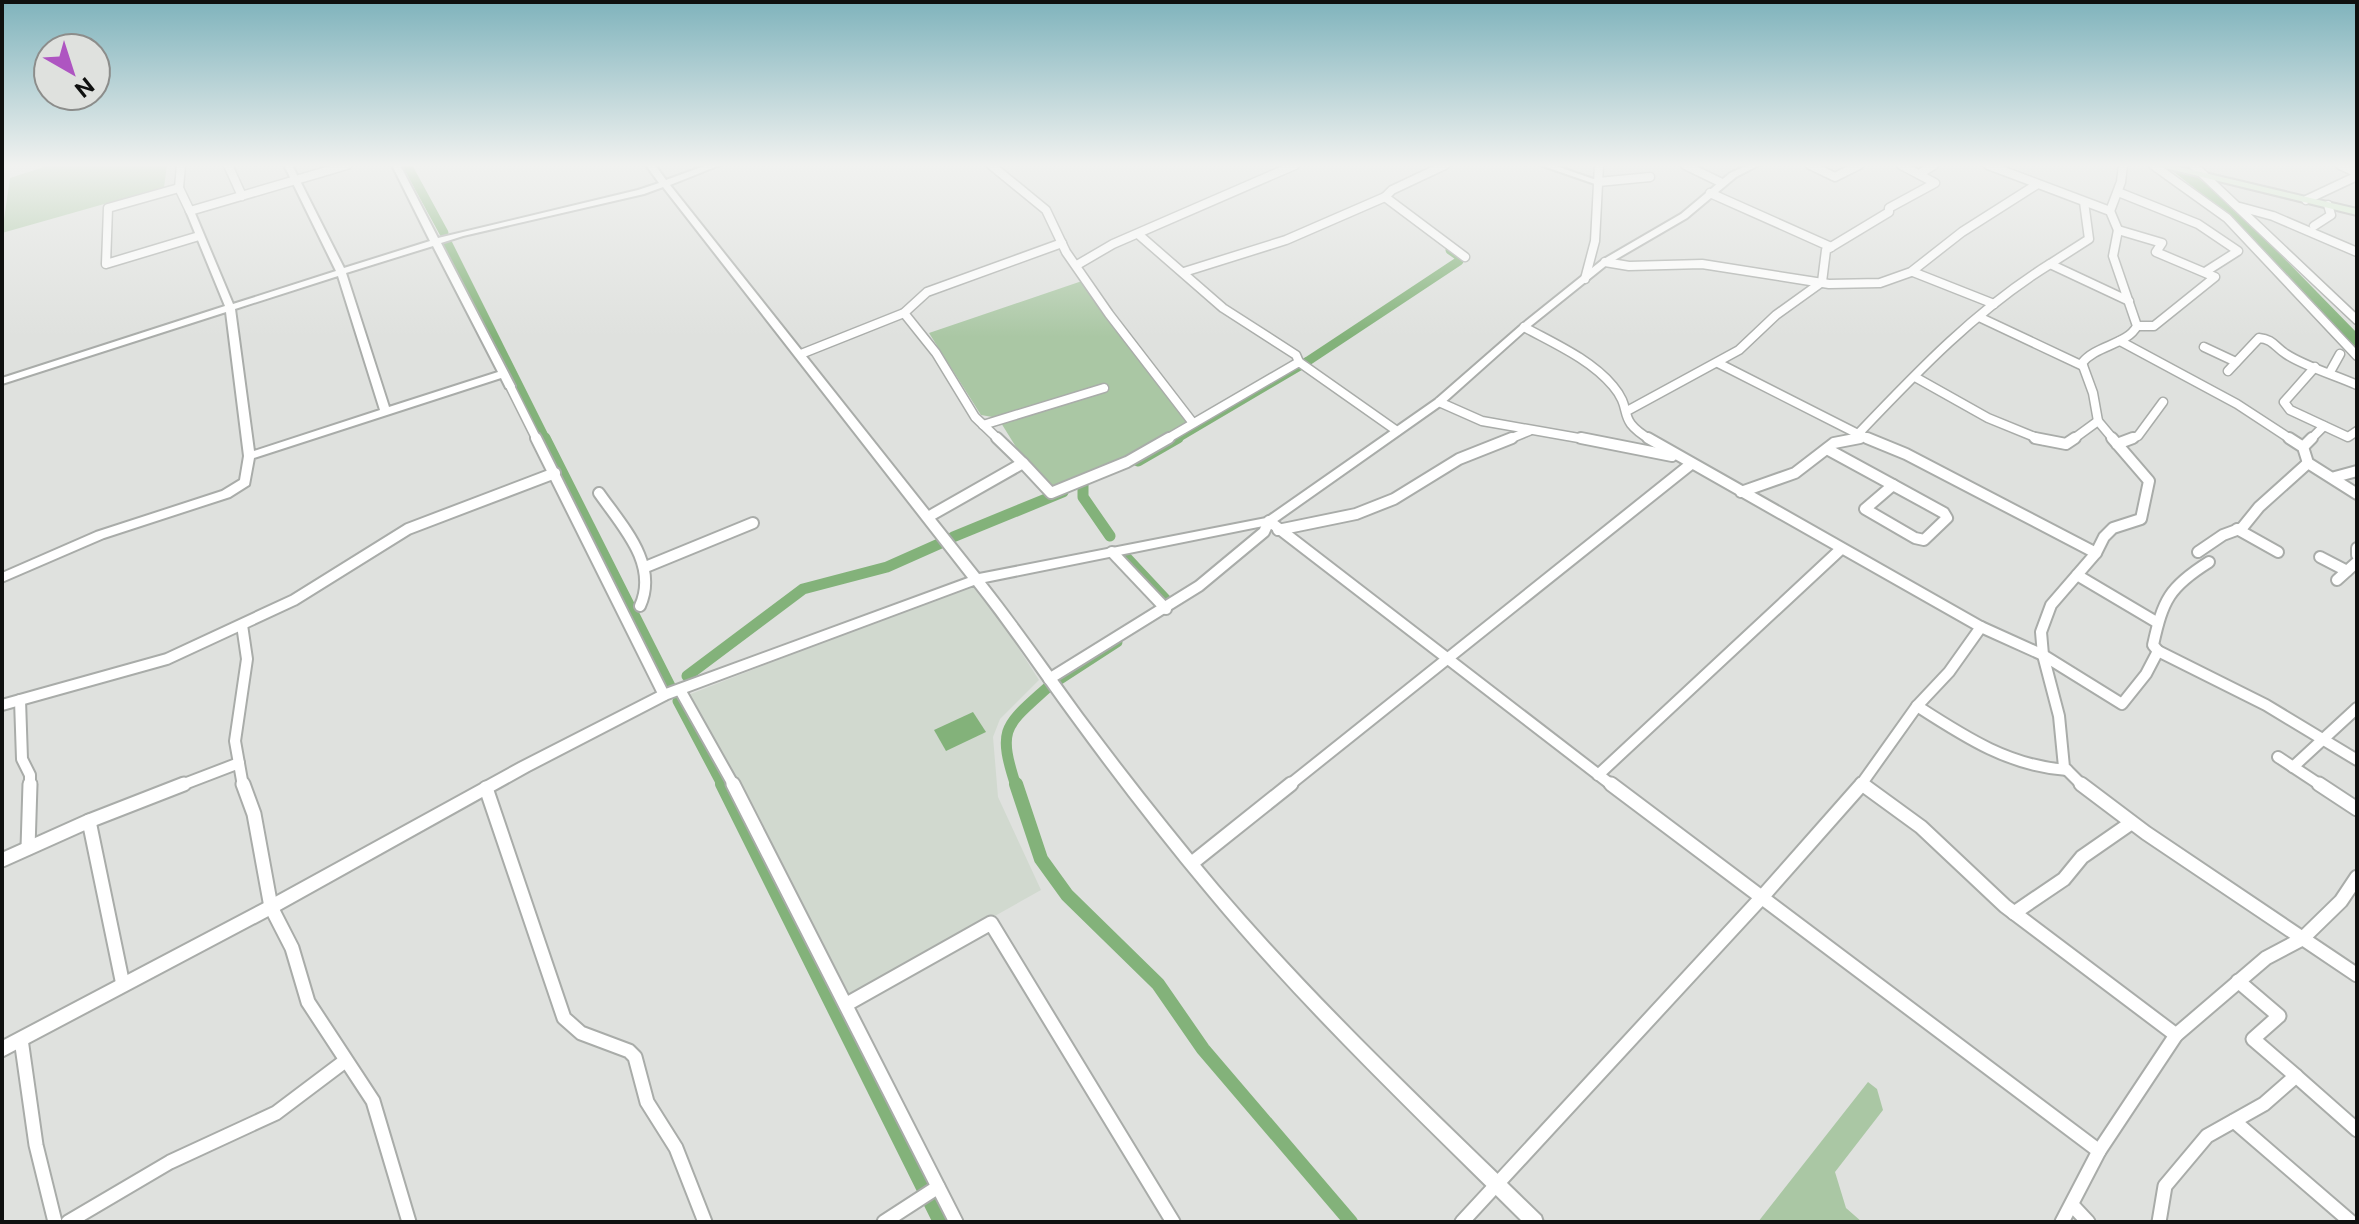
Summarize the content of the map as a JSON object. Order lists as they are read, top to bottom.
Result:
{
  "north": "bottom right"
}
